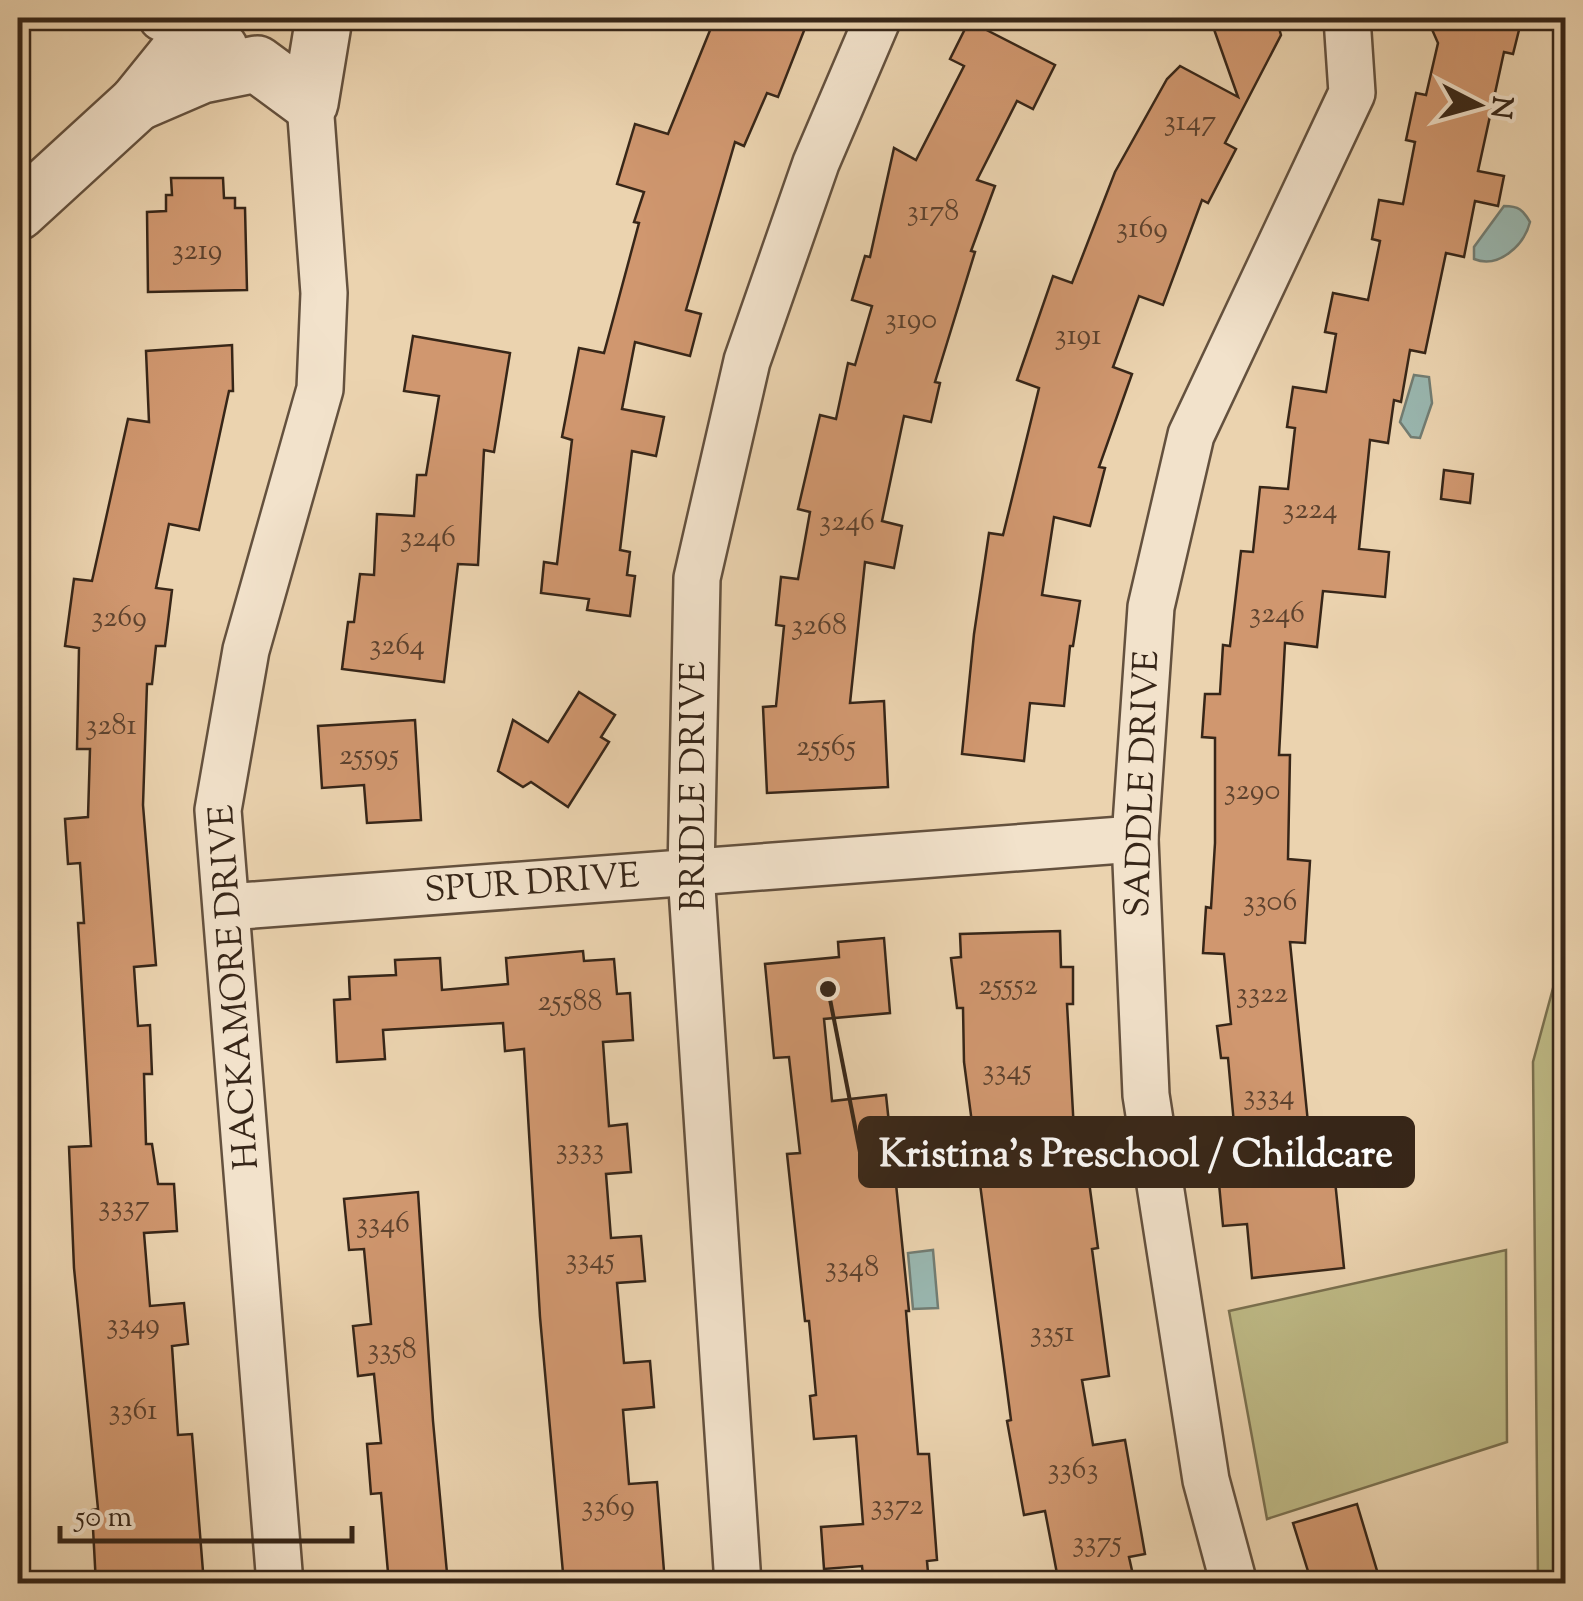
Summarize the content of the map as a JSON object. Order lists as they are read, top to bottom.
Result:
{
  "streets": {
    "street": [
      "SADDLE DRIVE",
      "BRIDLE DRIVE",
      "SPUR DRIVE",
      "HACKAMORE DRIVE"
    ]
  },
  "crossings": [
    ["SADDLE DRIVE", "SPUR DRIVE"],
    ["BRIDLE DRIVE", "SPUR DRIVE"],
    ["SPUR DRIVE", "HACKAMORE DRIVE"]
  ],
  "places": ["Kristina's Preschool / Childcare"],
  "house_numbers": [
    "3147",
    "3178",
    "3169",
    "3219",
    "3190",
    "3191",
    "3224",
    "3246",
    "3246",
    "3246",
    "3269",
    "3268",
    "3264",
    "3281",
    "25565",
    "25595",
    "3290",
    "3306",
    "25552",
    "3322",
    "25588",
    "3345",
    "3334",
    "3333",
    "3337",
    "3346",
    "3345",
    "3348",
    "3349",
    "3351",
    "3358",
    "3361",
    "3363",
    "3372",
    "3369",
    "3375"
  ],
  "scale_bar": "50 m",
  "north": "right"
}
